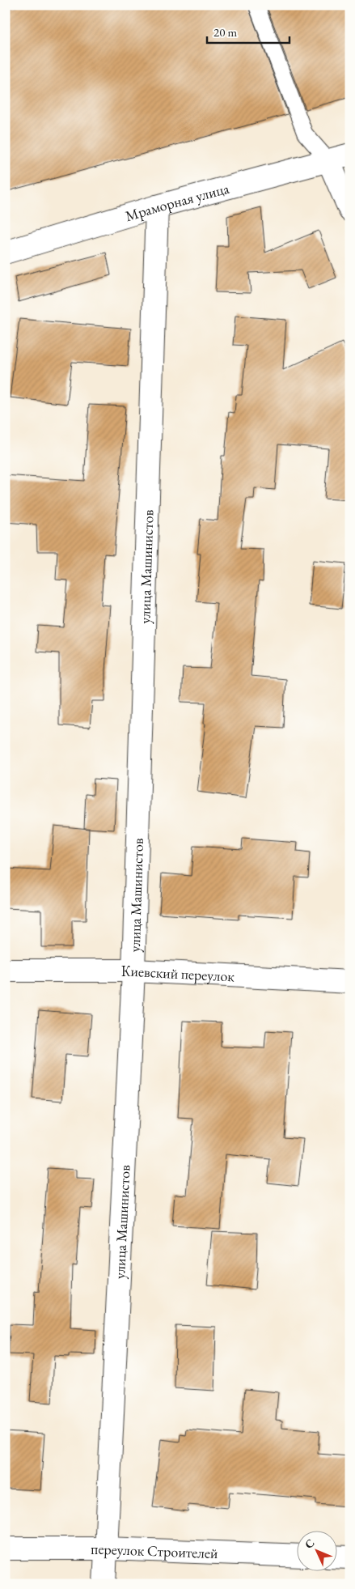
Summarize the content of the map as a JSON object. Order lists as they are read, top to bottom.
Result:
{
  "streets": {
    "street": [
      "Мраморная улица",
      "улица Машинистов",
      "Киевский переулок",
      "переулок Строителей"
    ]
  },
  "crossings": [
    ["Мраморная улица", "улица Машинистов"],
    ["улица Машинистов", "Киевский переулок"],
    ["улица Машинистов", "переулок Строителей"]
  ],
  "scale_bar": "20 m",
  "north": "top left"
}
